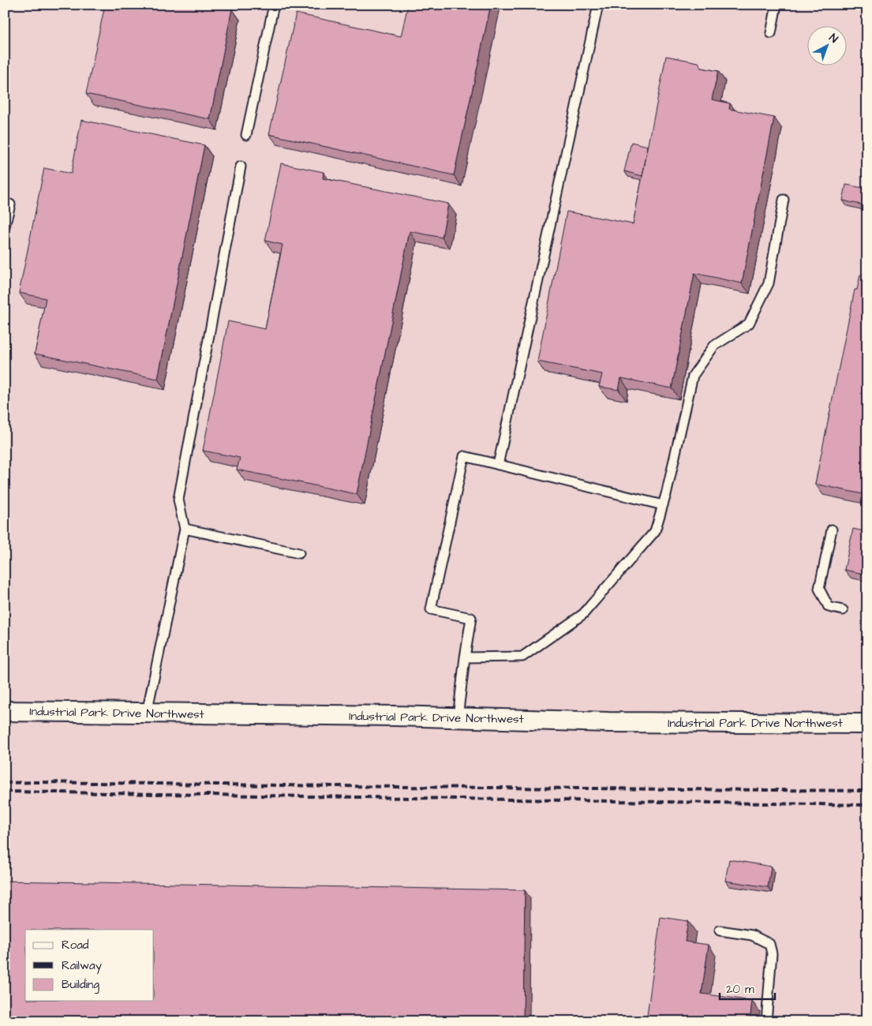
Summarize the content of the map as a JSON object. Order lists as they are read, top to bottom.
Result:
{
  "streets": {
    "street": ["Industrial Park Drive Northwest"]
  },
  "legend": ["Road", "Railway", "Building"],
  "scale_bar": "20 m",
  "north": "top right"
}
